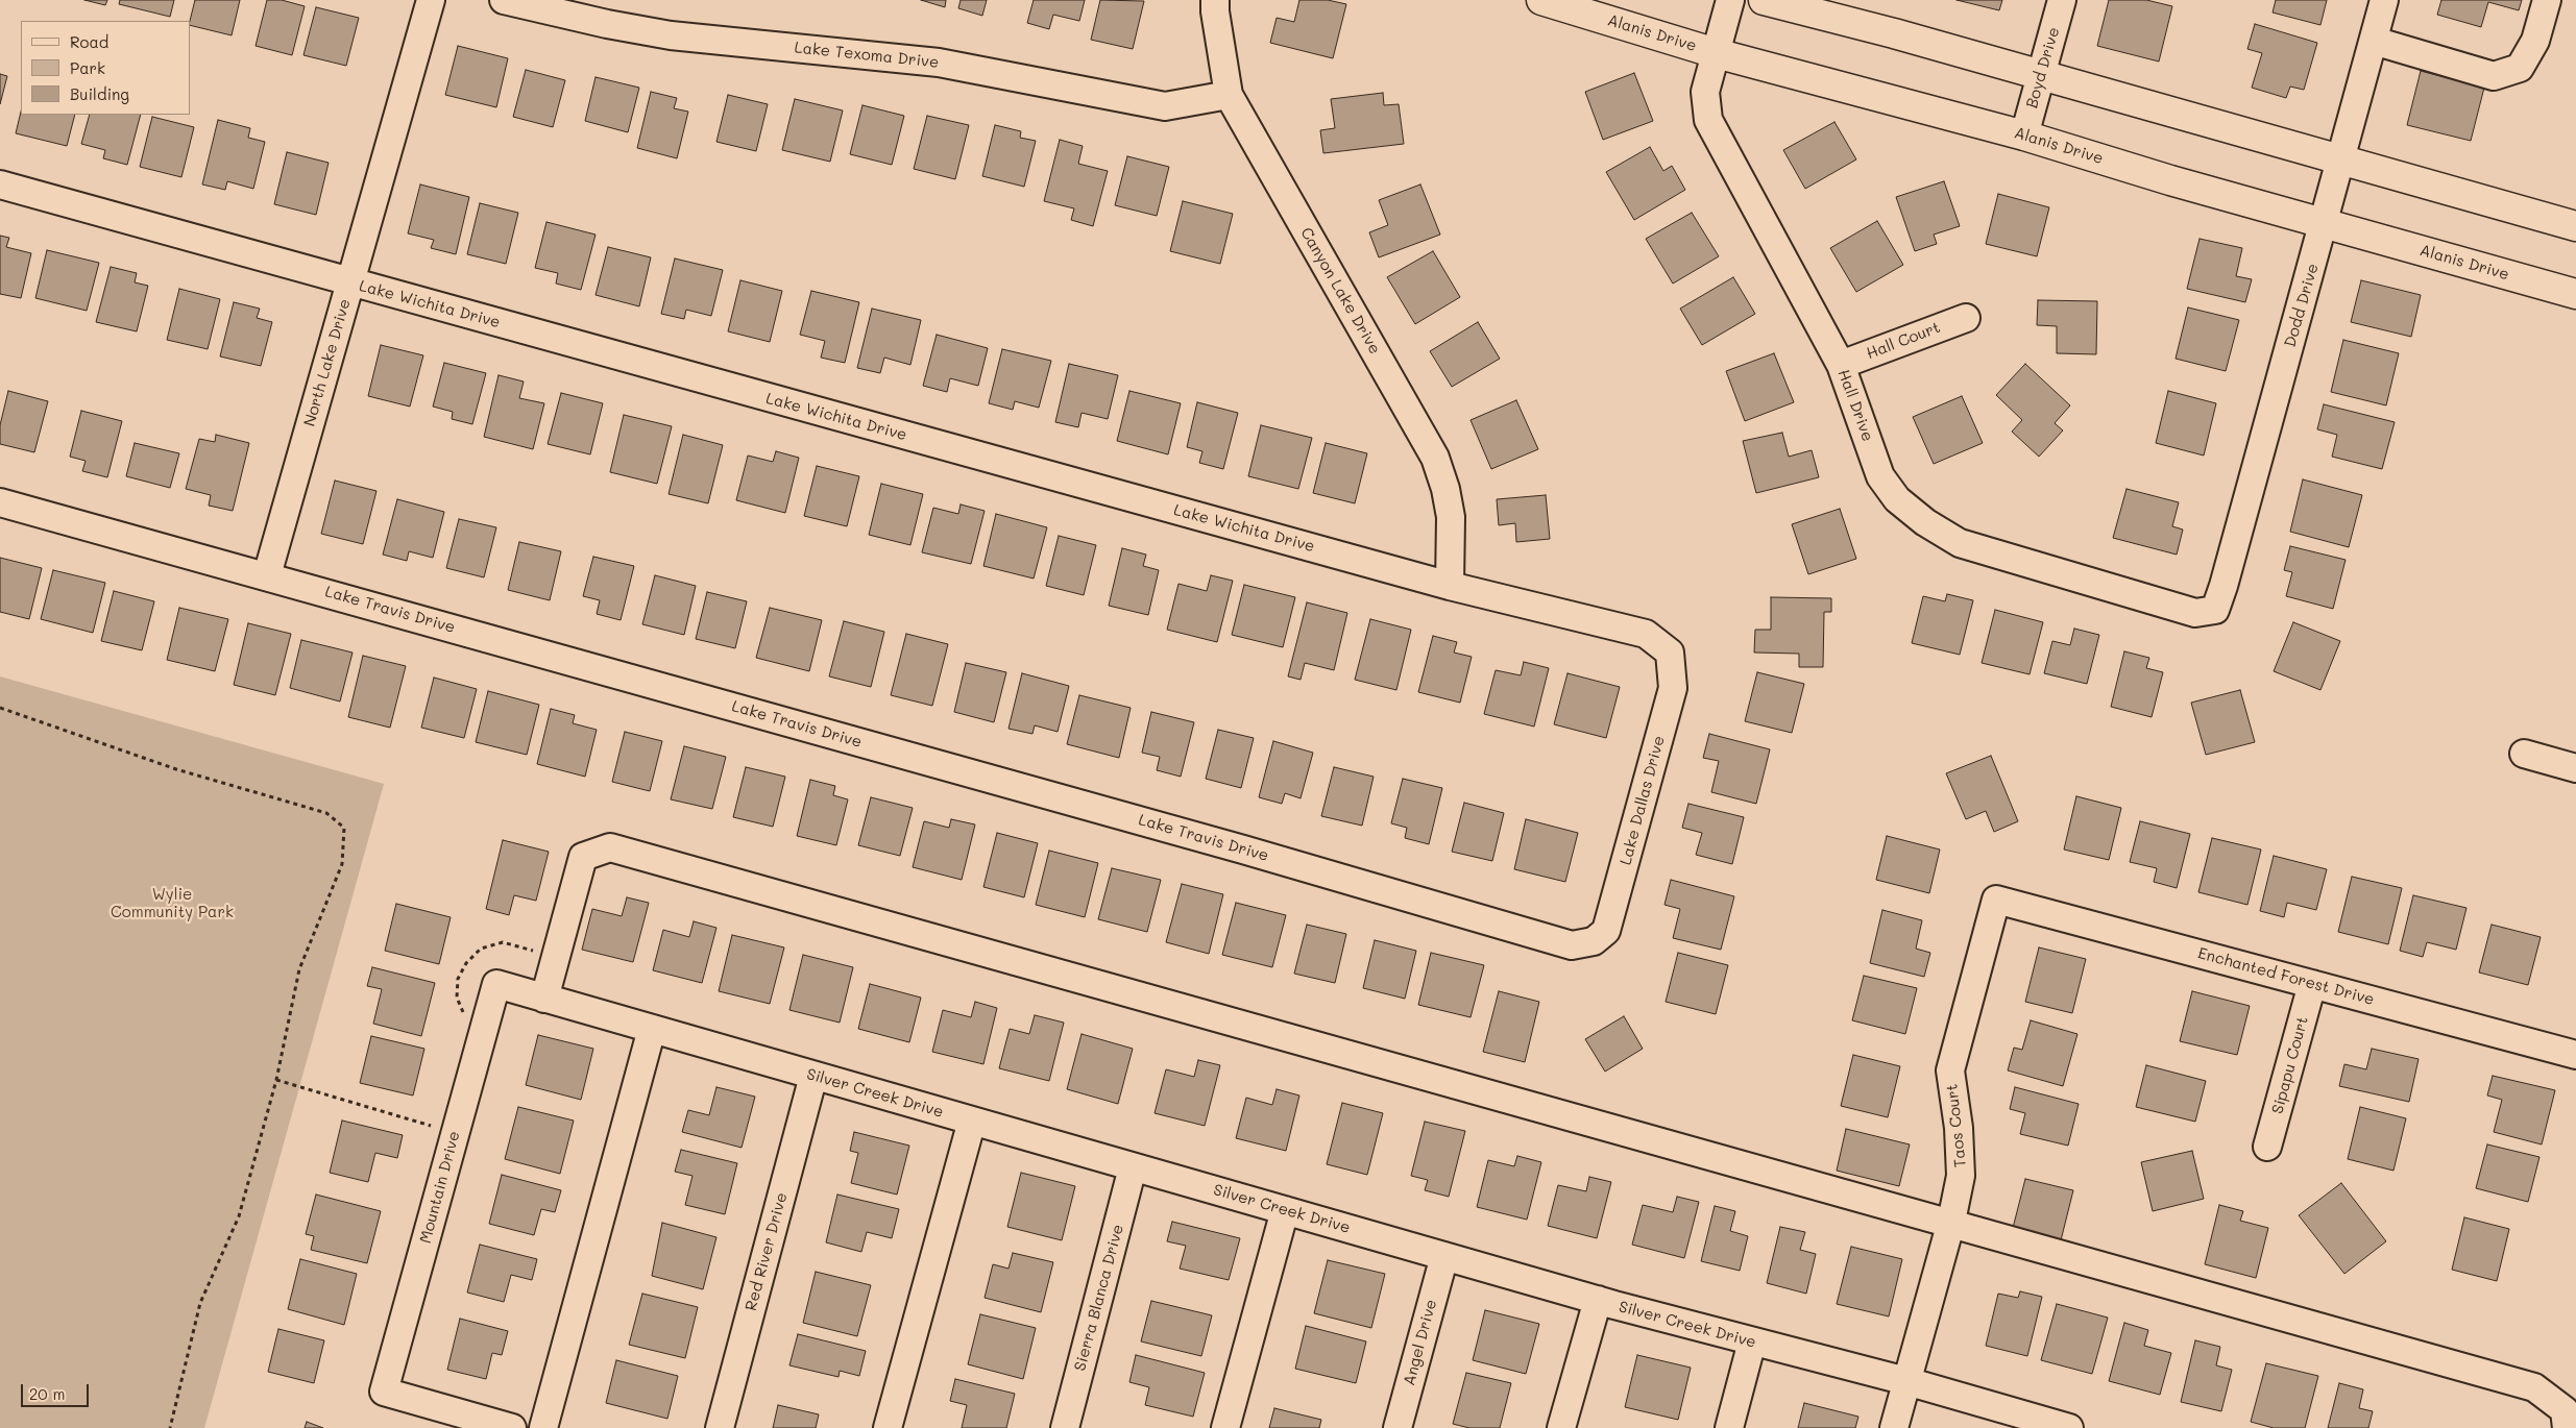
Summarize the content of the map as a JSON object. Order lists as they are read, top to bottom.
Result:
{
  "streets": {
    "main road": ["Alanis Drive"],
    "street": [
      "Lake Texoma Drive",
      "Boyd Drive",
      "Canyon Lake Drive",
      "Lake Wichita Drive",
      "Dodd Drive",
      "Hall Court",
      "North Lake Drive",
      "Hall Drive",
      "Lake Travis Drive",
      "Lake Dallas Drive",
      "Enchanted Forest Drive",
      "Sipapu Court",
      "Silver Creek Drive",
      "Taos Court",
      "Mountain Drive",
      "Red River Drive",
      "Sierra Blanca Drive",
      "Angel Drive"
    ]
  },
  "crossings": [
    ["Alanis Drive", "Boyd Drive"],
    ["Alanis Drive", "Dodd Drive"],
    ["Alanis Drive", "Hall Drive"],
    ["Lake Texoma Drive", "Canyon Lake Drive"],
    ["Canyon Lake Drive", "Lake Wichita Drive"],
    ["Lake Wichita Drive", "North Lake Drive"],
    ["Lake Wichita Drive", "Lake Dallas Drive"],
    ["Dodd Drive", "Hall Drive"],
    ["Hall Court", "Hall Drive"],
    ["North Lake Drive", "Lake Travis Drive"],
    ["Lake Travis Drive", "Lake Dallas Drive"],
    ["Enchanted Forest Drive", "Sipapu Court"],
    ["Enchanted Forest Drive", "Taos Court"],
    ["Silver Creek Drive", "Taos Court"],
    ["Silver Creek Drive", "Mountain Drive"],
    ["Silver Creek Drive", "Red River Drive"],
    ["Silver Creek Drive", "Sierra Blanca Drive"],
    ["Silver Creek Drive", "Angel Drive"]
  ],
  "parks": ["Wylie Community Park"],
  "legend": ["Road", "Park", "Building"],
  "scale_bar": "20 m"
}
